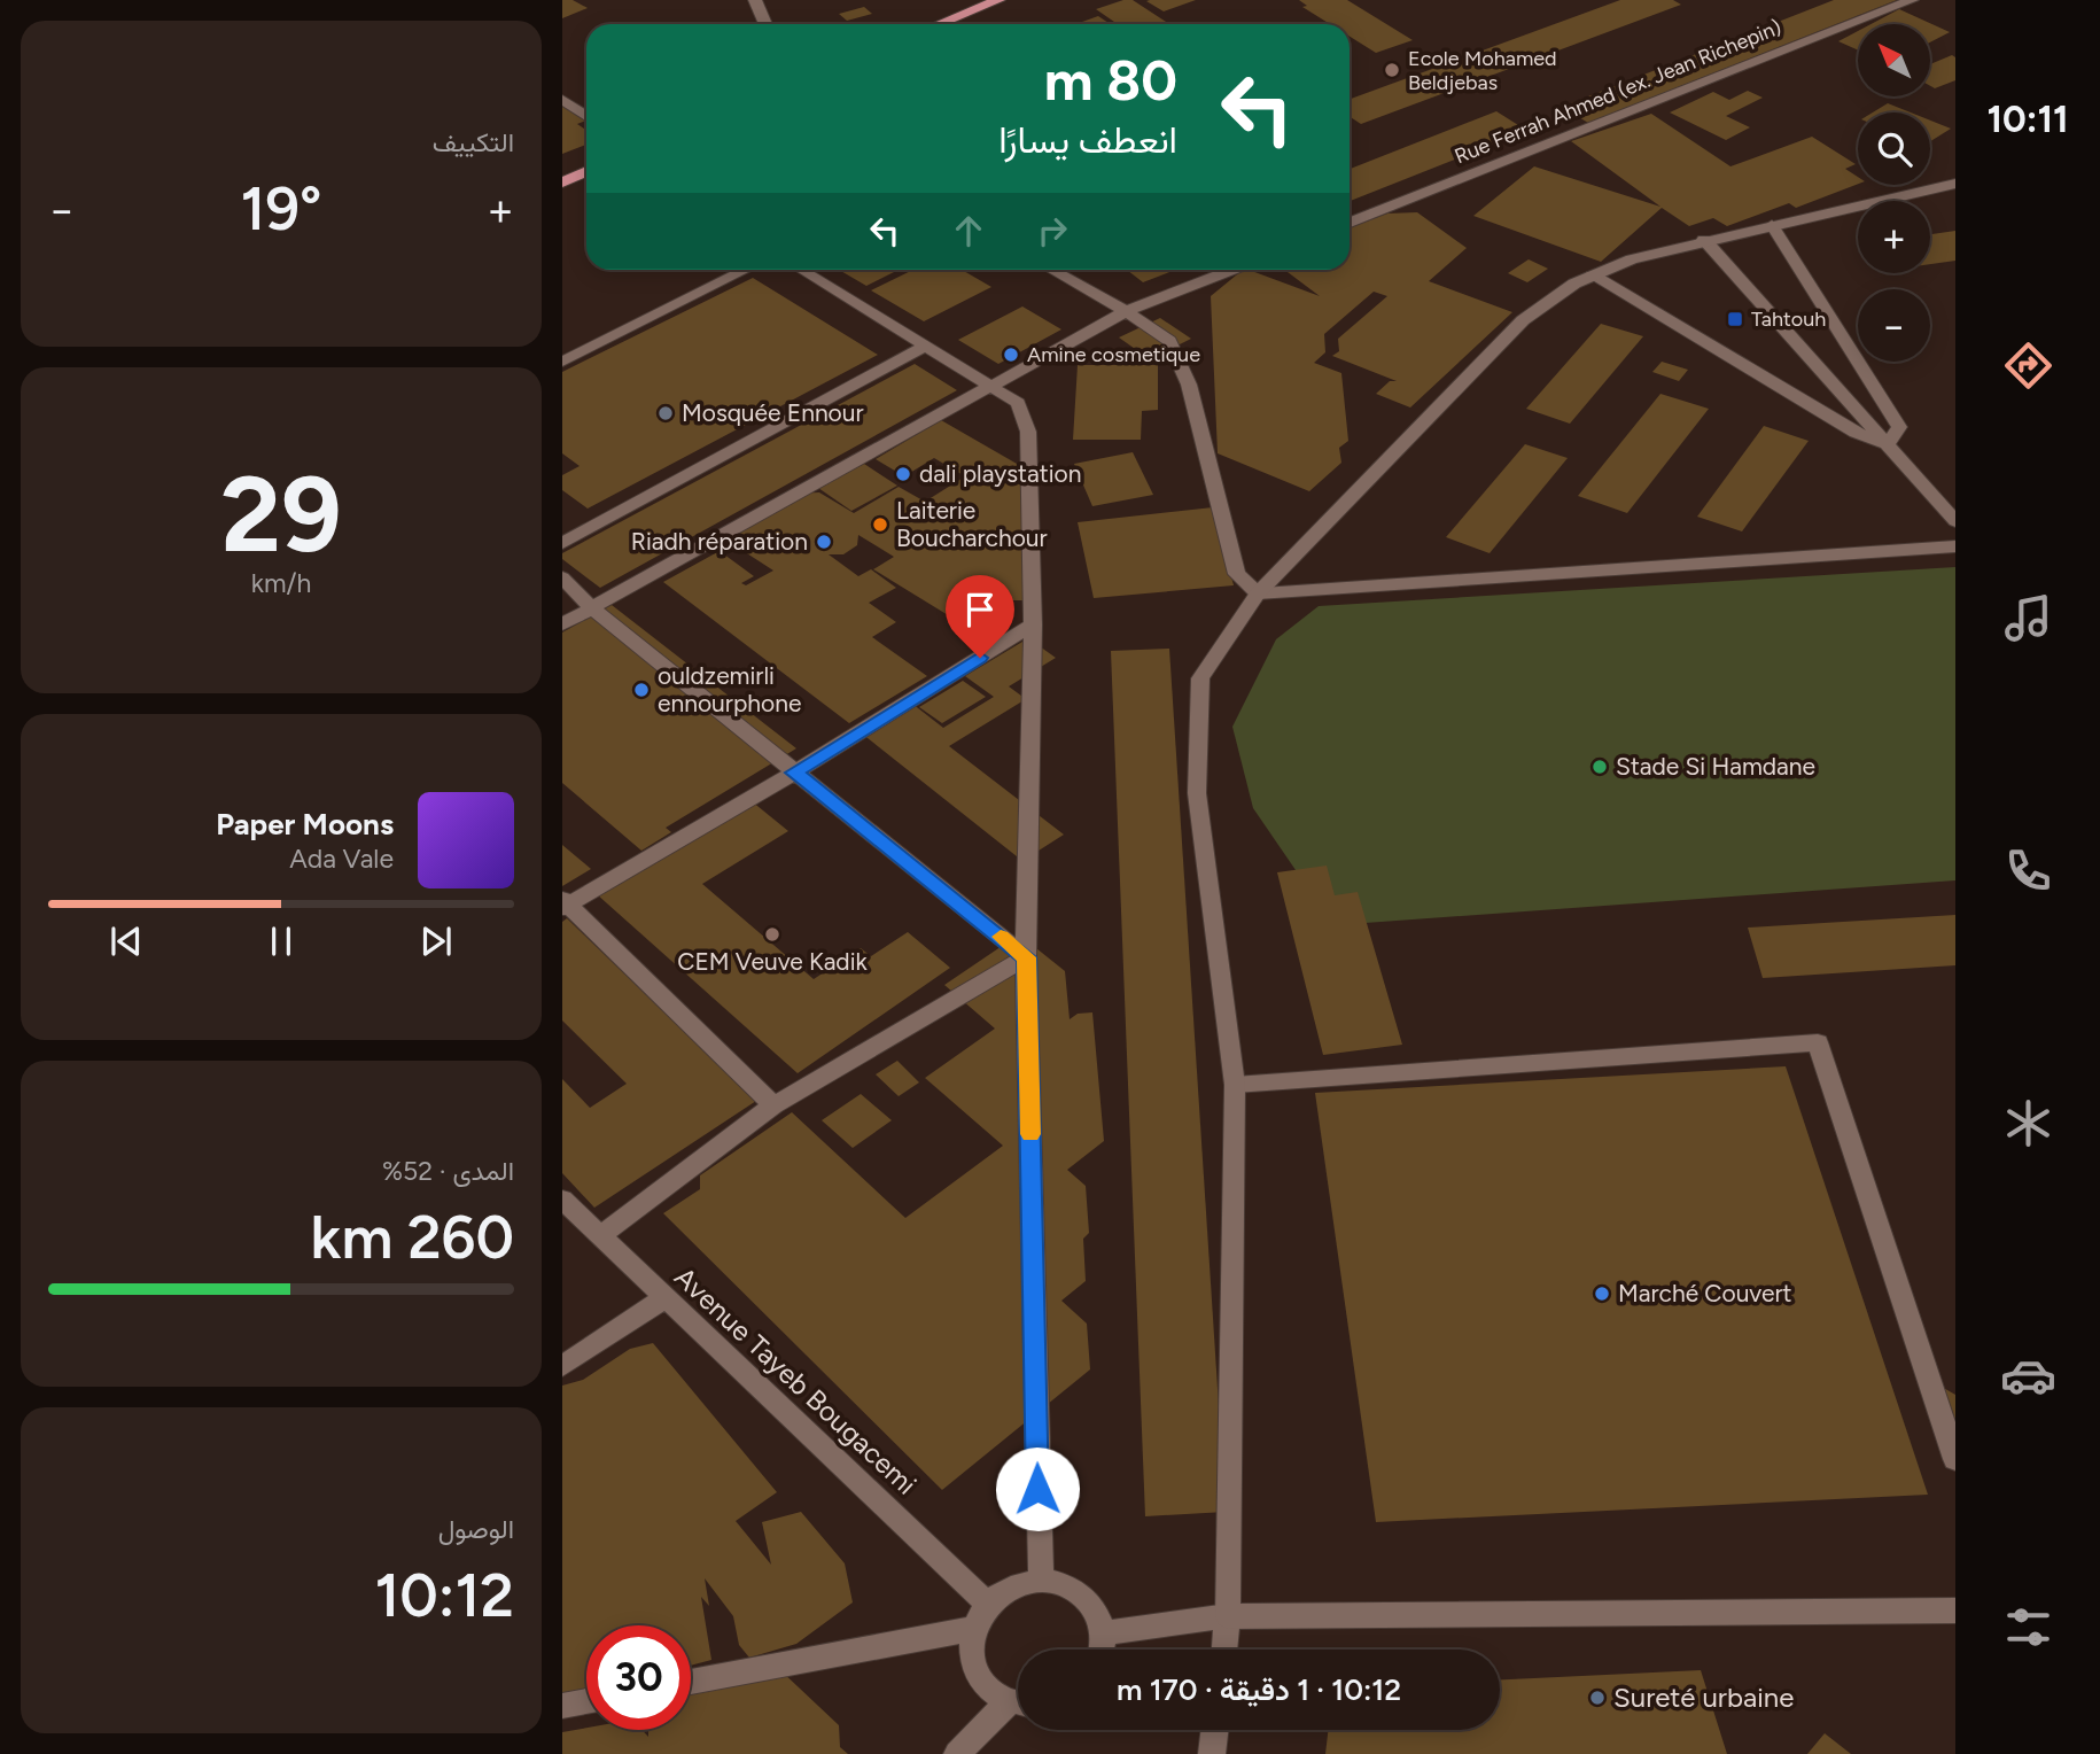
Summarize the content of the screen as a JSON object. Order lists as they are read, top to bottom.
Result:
{
  "streets": {
    "street": ["Rue Ferrah Ahmed (ex. Jean Richepin)", "Avenue Tayeb Bougacemi"]
  },
  "places": {
    "other": [
      "Ecole Mohamed Beldjebas",
      "Amine cosmetique",
      "Mosquée Ennour",
      "dali playstation",
      "Laiterie Boucharchour",
      "Riadh réparation",
      "ouldzemirli ennourphone",
      "Stade Si Hamdane",
      "CEM Veuve Kadik",
      "Marché Couvert",
      "Sureté urbaine"
    ],
    "transit": ["Tahtouh"]
  },
  "north": "top left",
  "page": {
    "tabs": "10:11",
    "tile": [
      "التكييف",
      ["29", "km/h"],
      ["المدى · 52%", "260 km"],
      ["الوصول", "10:12"]
    ],
    "map_buttons": ["+", "−"],
    "turn": ["80 m", "انعطف يسارًا"],
    "heat": ["−", "19°", "+"],
    "song": ["Paper Moons", "Ada Vale"],
    "limit": "30",
    "trip": "10:12 · 1 دقيقة · 170 m"
  }
}
